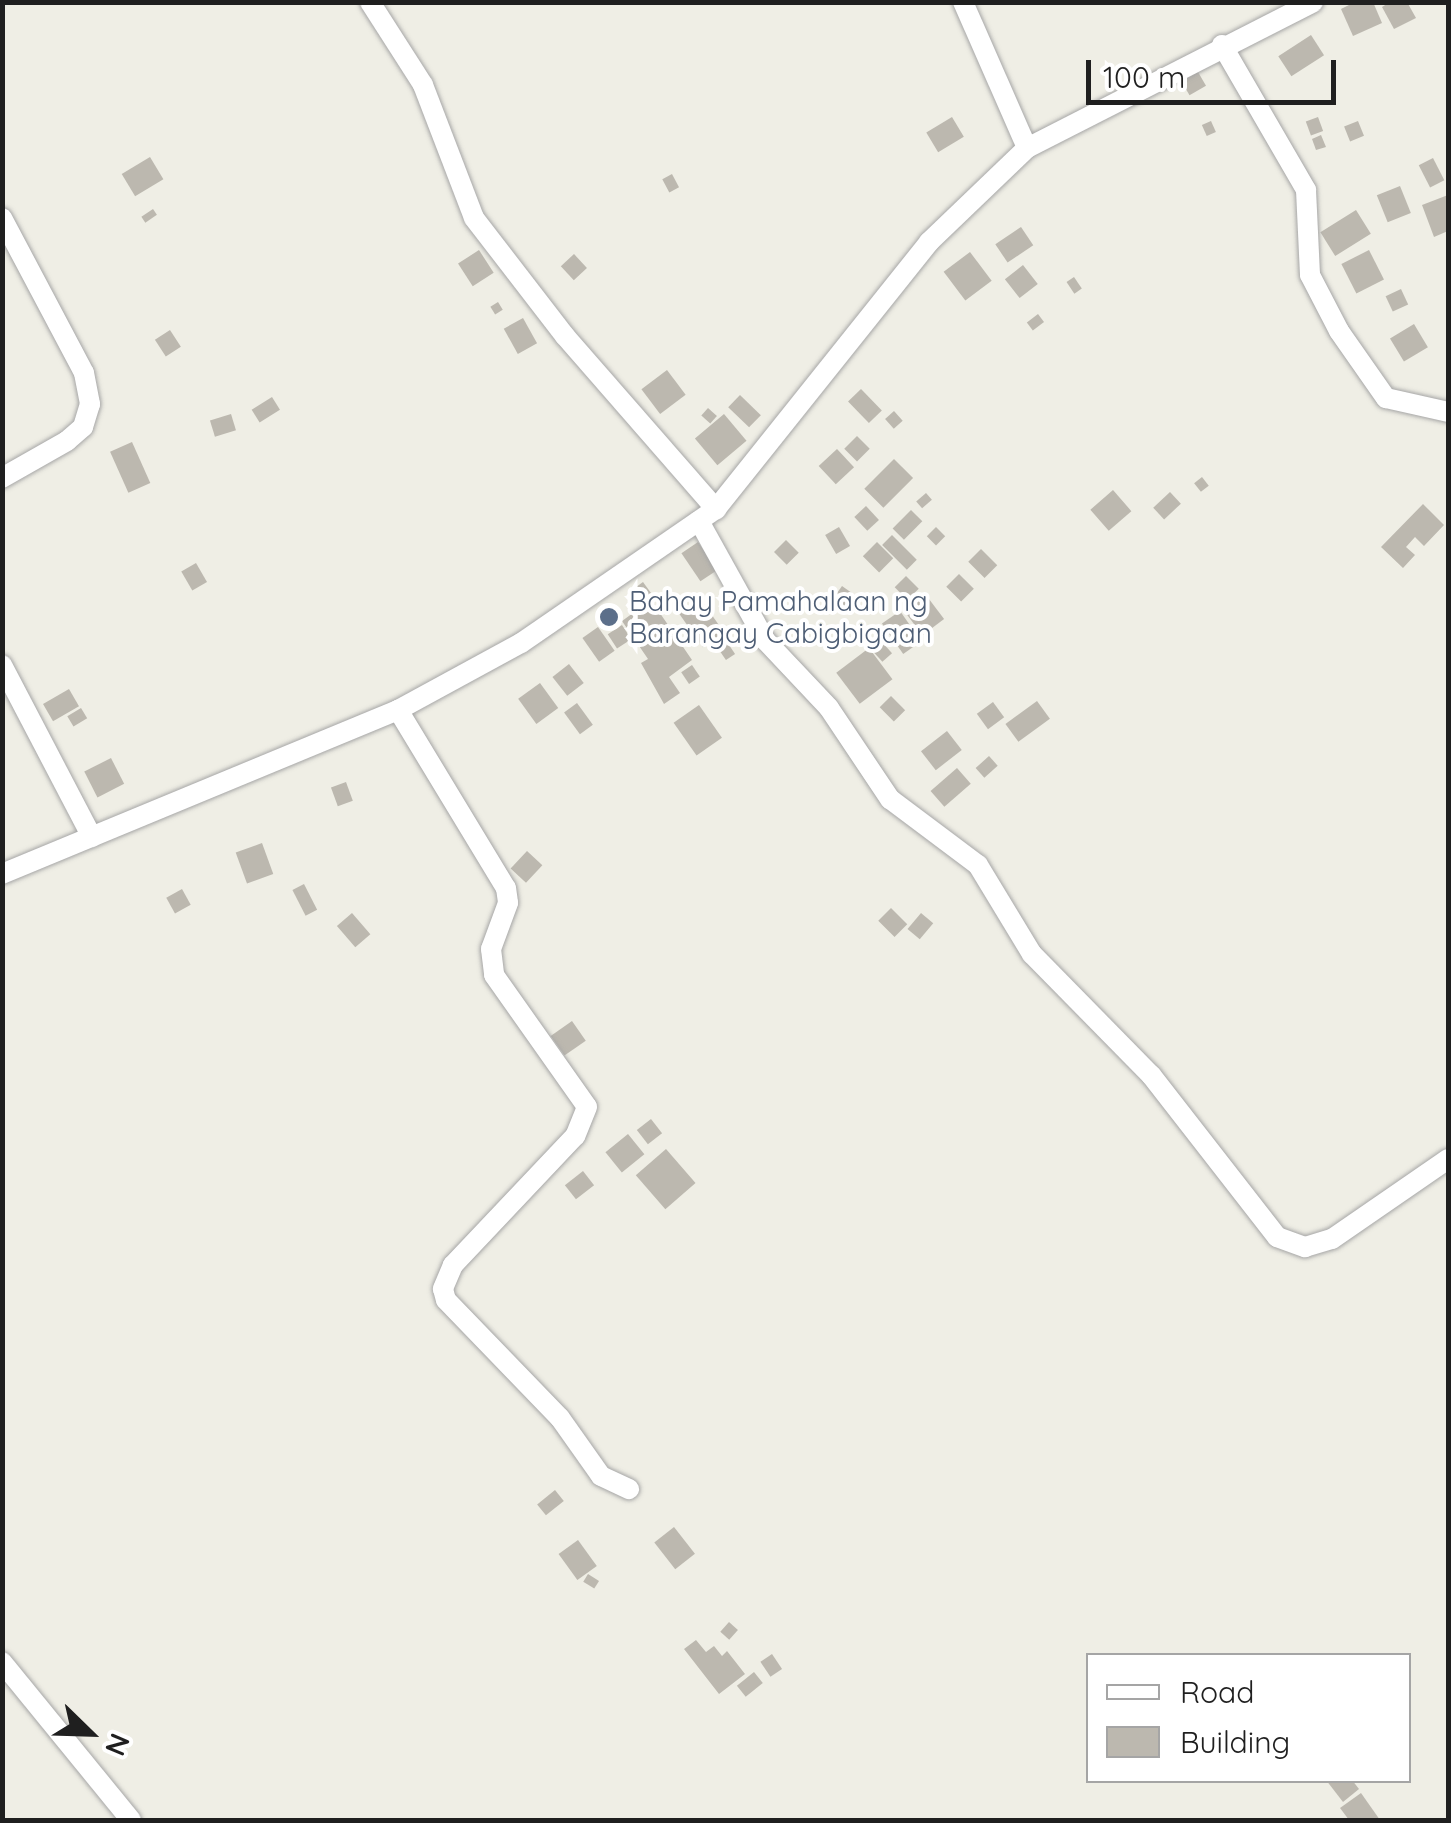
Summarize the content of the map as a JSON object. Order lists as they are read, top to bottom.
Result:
{
  "places": ["Bahay Pamahalaan ng Barangay Cabigbigaan"],
  "legend": ["Road", "Building"],
  "scale_bar": "100 m",
  "north": "bottom right"
}
